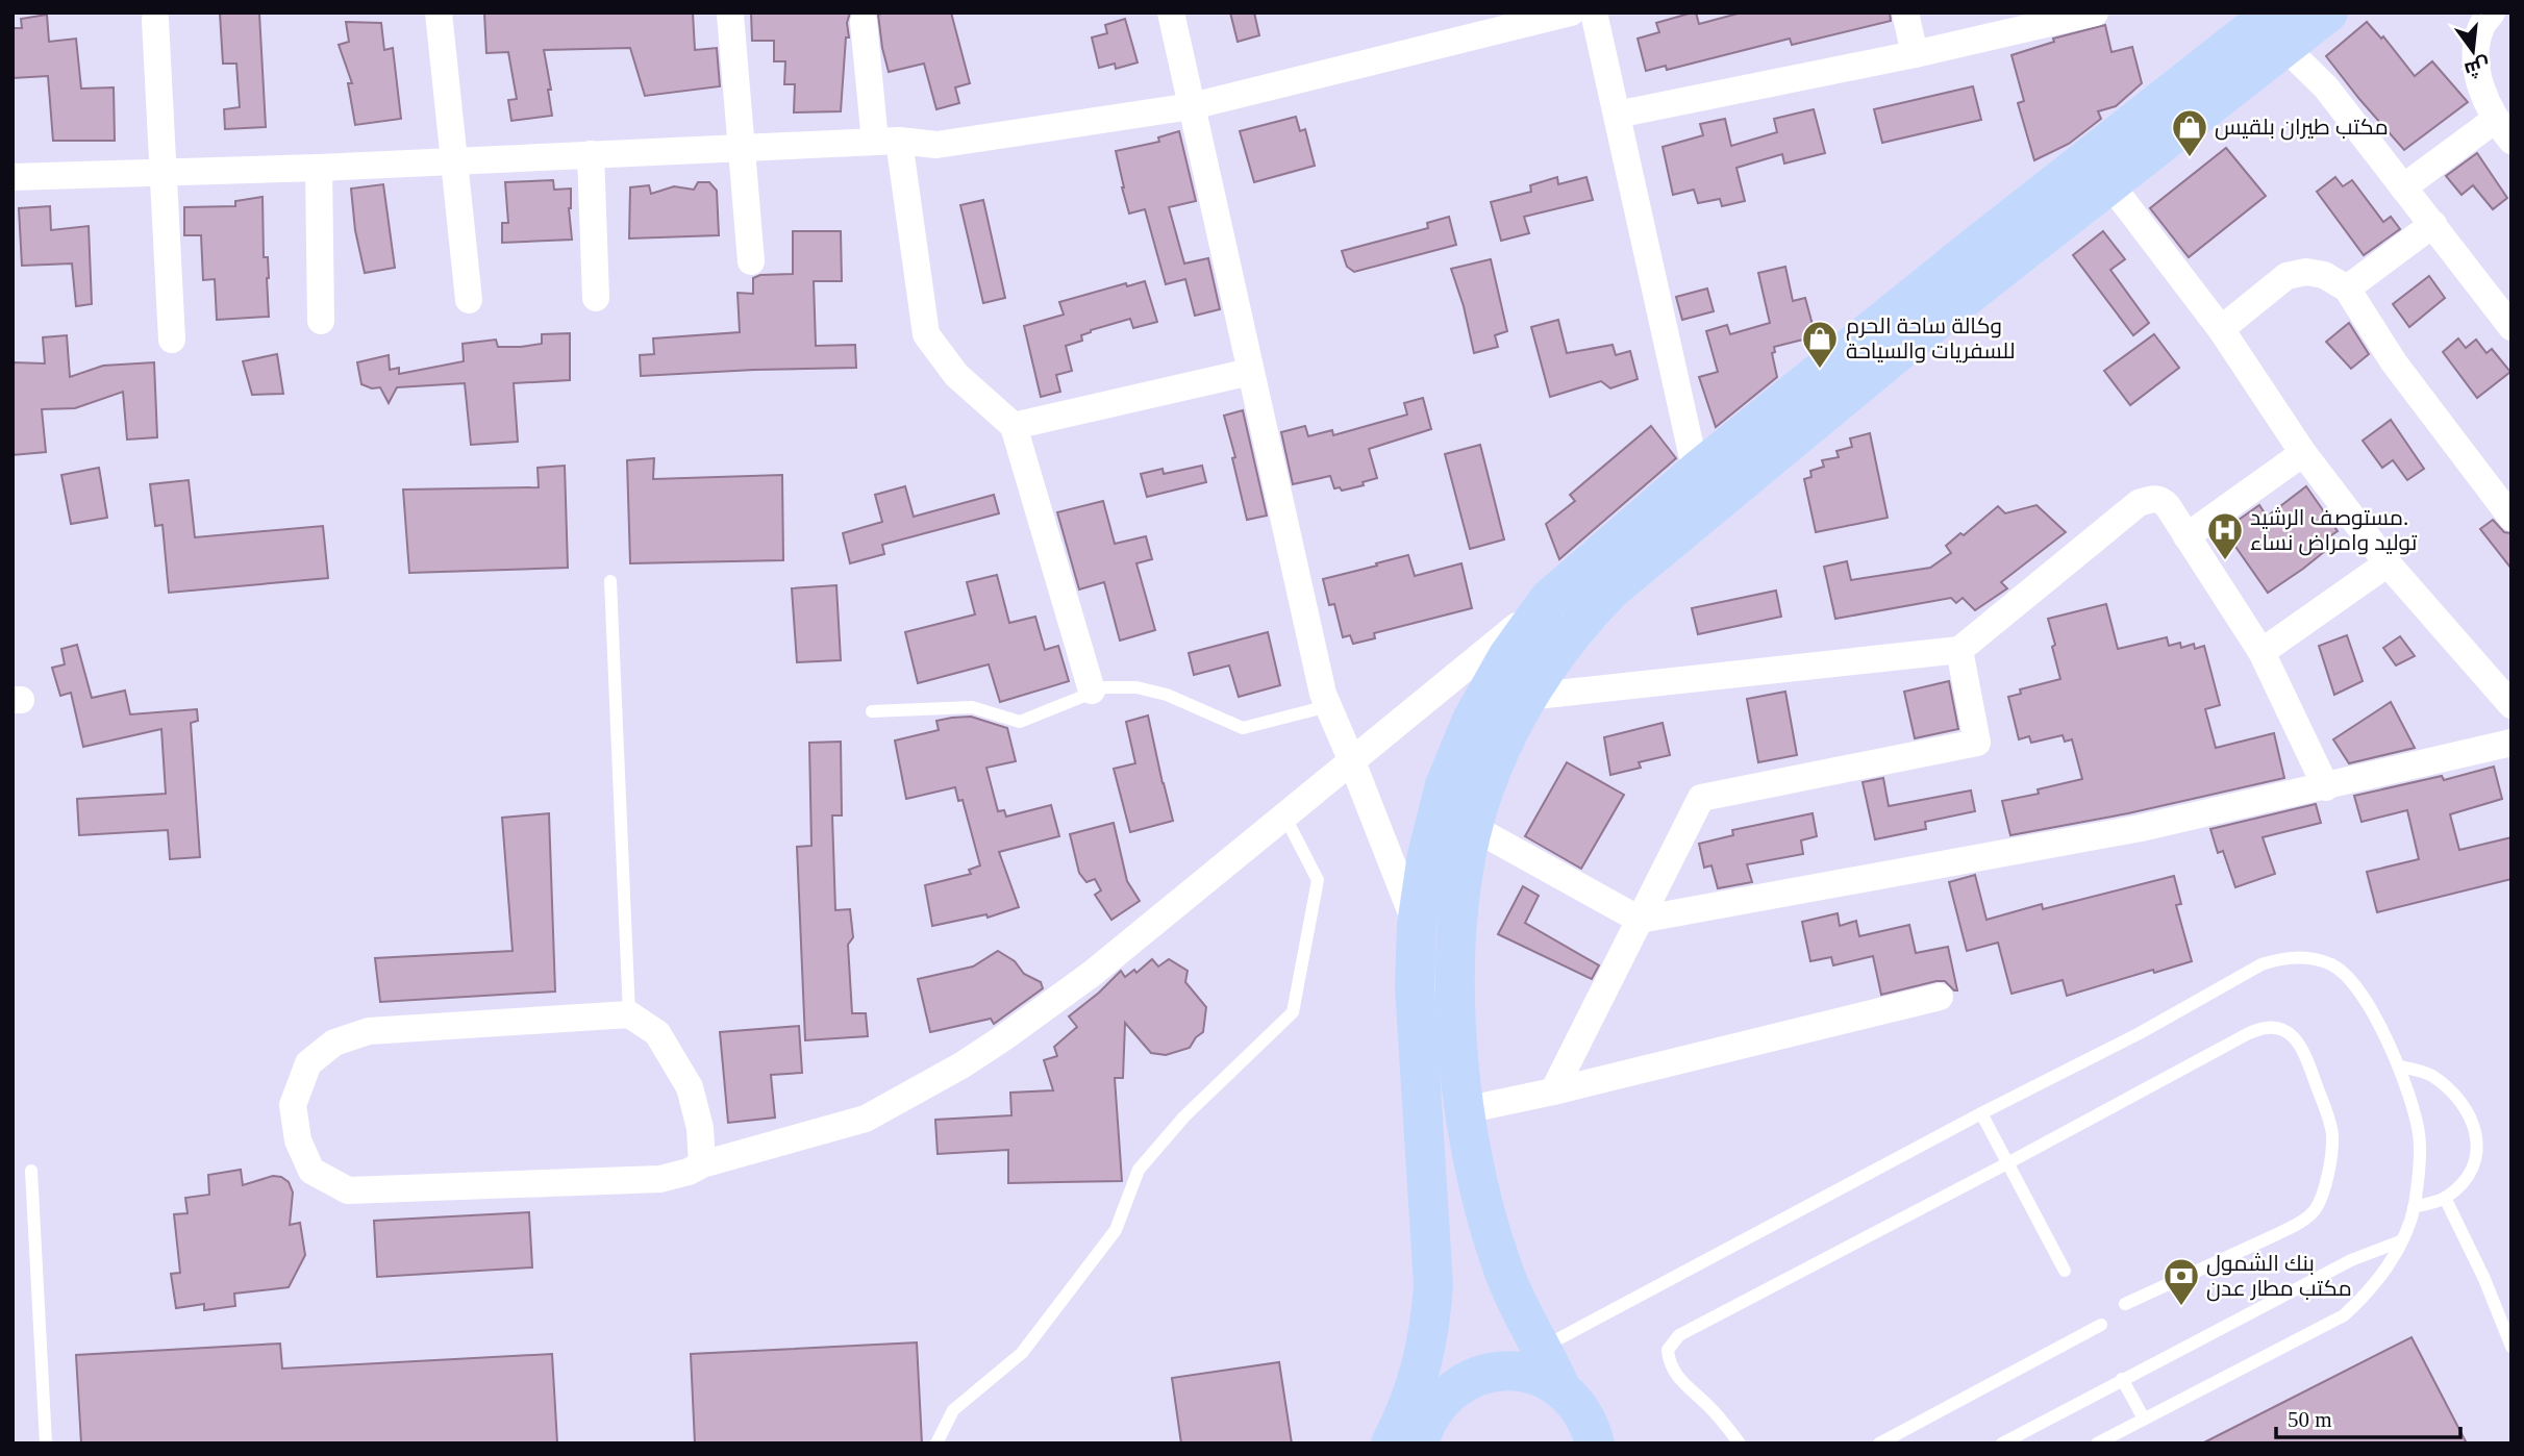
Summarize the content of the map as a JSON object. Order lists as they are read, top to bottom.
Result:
{
  "places": {
    "shop": ["مكتب طيران بلقيس", "وكالة ساحة الحرم للسفريات والسياحة"],
    "hospital": ["مستوصف الرشيد. توليد وامراض نساء"],
    "bank": ["بنك الشمول مكتب مطار عدن"]
  },
  "scale_bar": "50 m",
  "north": "bottom"
}
